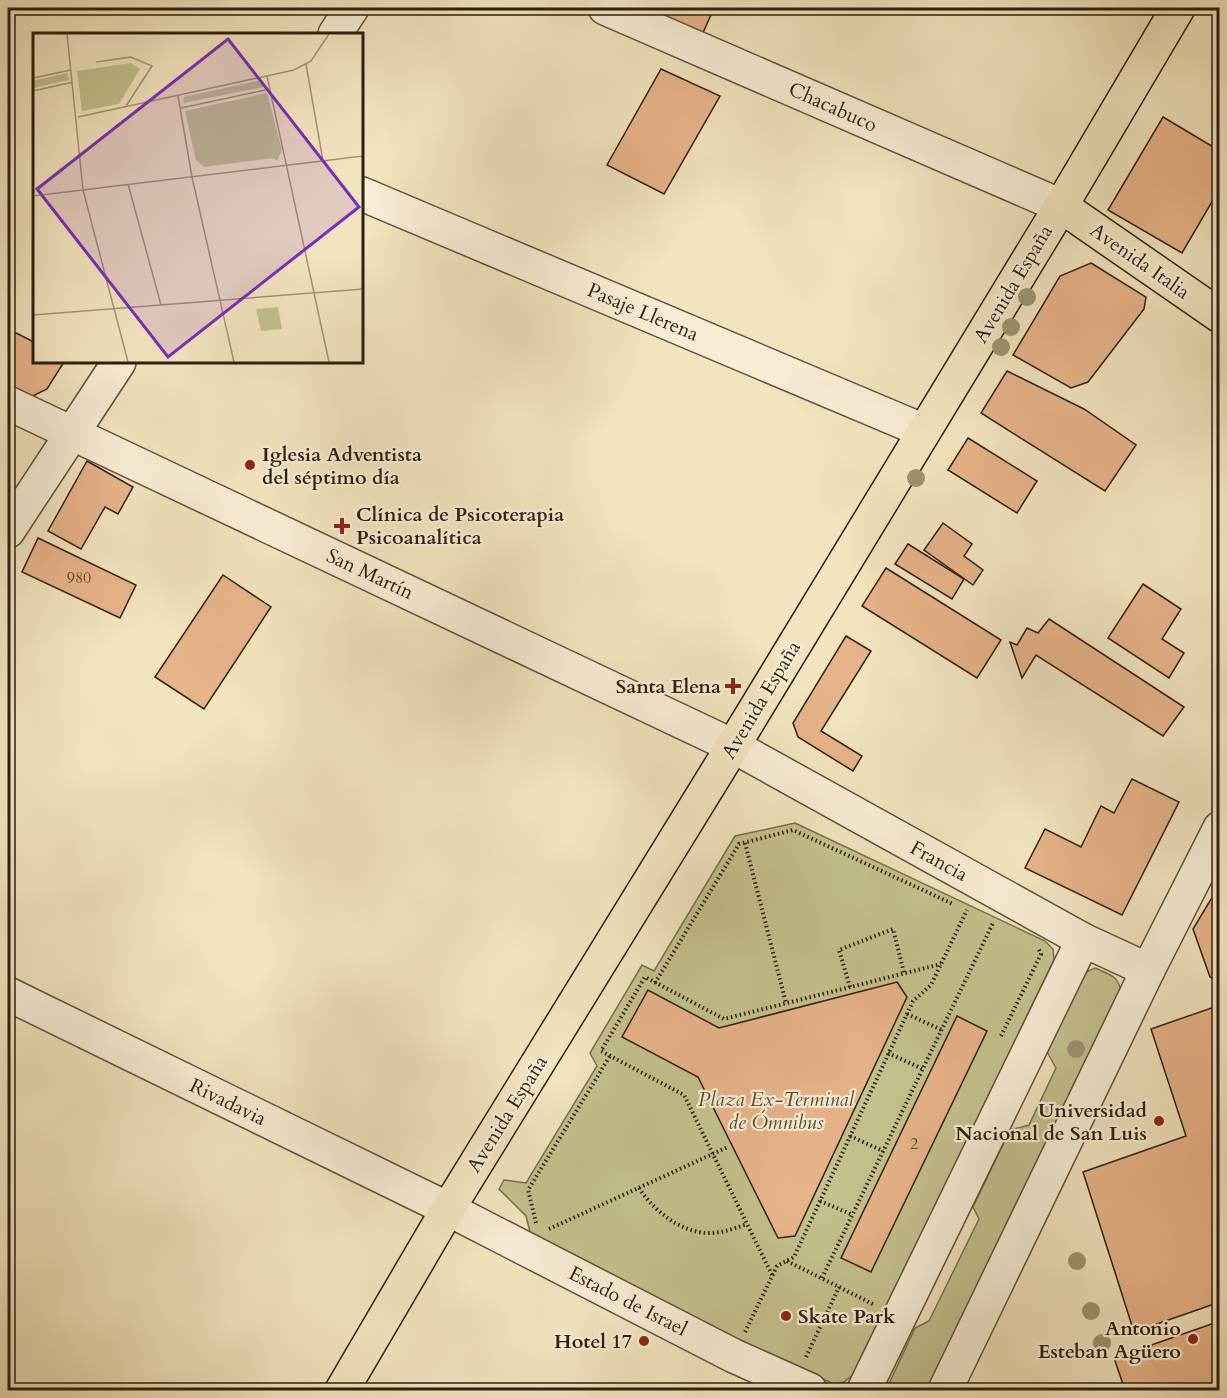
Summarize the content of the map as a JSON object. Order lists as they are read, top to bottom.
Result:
{
  "streets": {
    "main road": ["Avenida Italia", "Avenida España"],
    "street": [
      "Chacabuco",
      "Pasaje Llerena",
      "San Martín",
      "Francia",
      "Rivadavia",
      "Estado de Israel"
    ]
  },
  "crossings": [
    ["Chacabuco", "Avenida Italia"],
    ["Chacabuco", "Avenida España"],
    ["Avenida Italia", "Avenida España"],
    ["Avenida España", "Pasaje Llerena"],
    ["Avenida España", "San Martín"],
    ["Avenida España", "Francia"],
    ["Avenida España", "Rivadavia"],
    ["Avenida España", "Estado de Israel"],
    ["San Martín", "Francia"],
    ["Rivadavia", "Estado de Israel"]
  ],
  "parks": ["Plaza Ex-Terminal de Ómnibus"],
  "places": {
    "other": [
      "Iglesia Adventista del séptimo día",
      "Universidad Nacional de San Luis",
      "Skate Park",
      "Antonio Esteban Agüero",
      "Hotel 17"
    ],
    "health": ["Clínica de Psicoterapia Psicoanalítica", "Santa Elena"]
  },
  "house_numbers": ["980", "2"]
}
